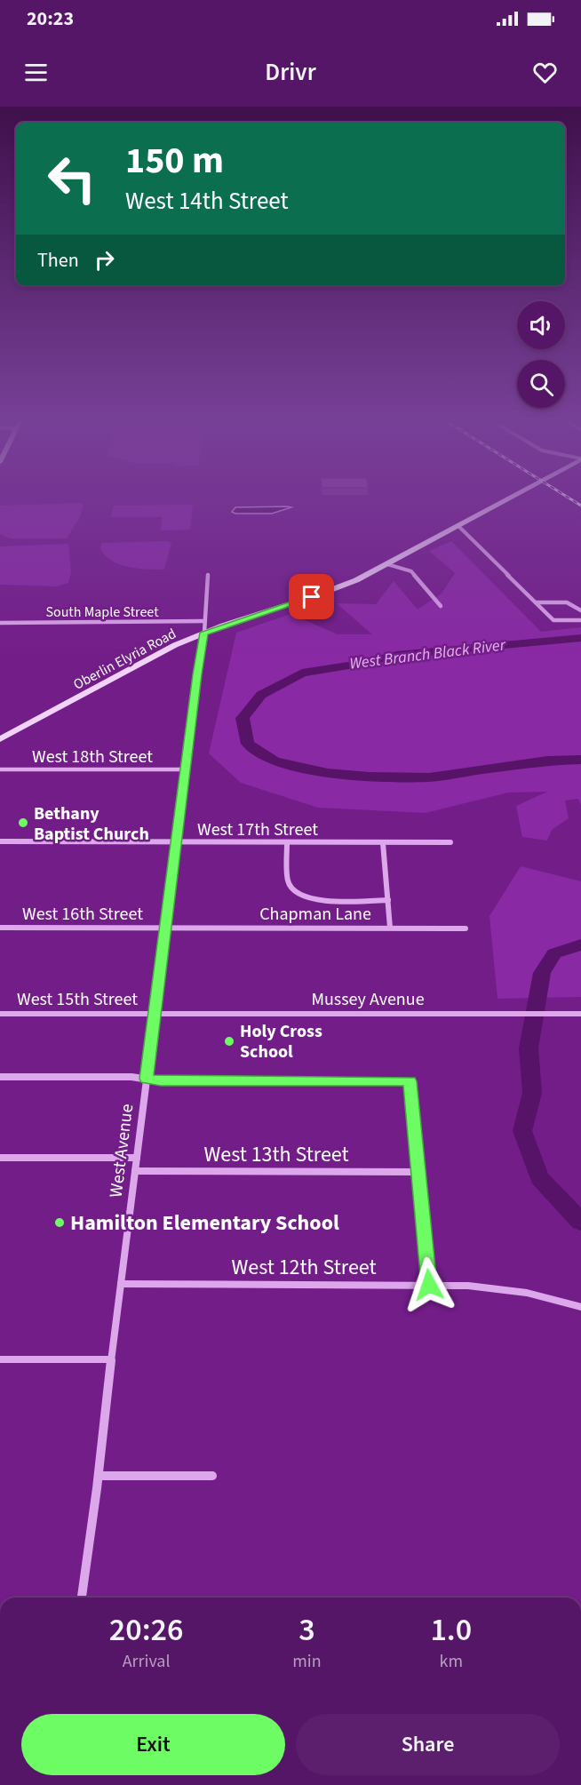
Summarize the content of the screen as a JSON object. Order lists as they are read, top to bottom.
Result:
{
  "streets": {
    "main road": ["Oberlin Elyria Road"],
    "street": [
      "South Maple Street",
      "West 18th Street",
      "West 17th Street",
      "West 16th Street",
      "Chapman Lane",
      "West 15th Street",
      "Mussey Avenue",
      "West Avenue",
      "West 13th Street",
      "West 12th Street"
    ]
  },
  "crossings": [
    ["South Maple Street", "West Avenue"],
    ["Oberlin Elyria Road", "West Avenue"],
    ["West 18th Street", "West Avenue"],
    ["West 17th Street", "West Avenue"],
    ["West 16th Street", "Chapman Lane"],
    ["West 16th Street", "West Avenue"],
    ["Chapman Lane", "West Avenue"],
    ["West 15th Street", "Mussey Avenue"],
    ["West 15th Street", "West Avenue"],
    ["Mussey Avenue", "West Avenue"],
    ["West Avenue", "West 13th Street"],
    ["West Avenue", "West 12th Street"]
  ],
  "water": ["West Branch Black River"],
  "places": ["Bethany Baptist Church", "Holy Cross School", "Hamilton Elementary School"],
  "page": {
    "status": "20:23",
    "header": "Drivr",
    "turn": ["150 m", "West 14th Street"],
    "then": "Then",
    "eta": [
      "20:26",
      "Arrival",
      "3",
      "min",
      "1.0",
      "km"
    ],
    "buttons": ["Exit", "Share"]
  }
}
